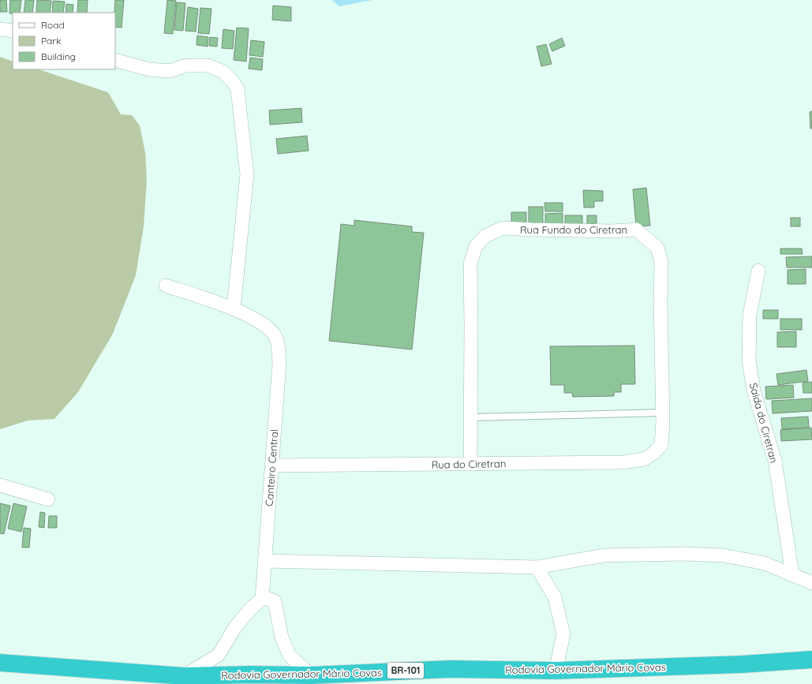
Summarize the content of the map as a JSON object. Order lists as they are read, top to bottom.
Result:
{
  "streets": {
    "highway": ["Rodovia Governador Mário Covas", "BR-101"],
    "street": [
      "Rua Fundo do Ciretran",
      "Saida do Ciretran",
      "Rua do Ciretran",
      "Canteiro Central"
    ]
  },
  "crossings": [
    ["Rua Fundo do Ciretran", "Rua do Ciretran"],
    ["Rua do Ciretran", "Canteiro Central"]
  ],
  "legend": ["Road", "Park", "Building"]
}
